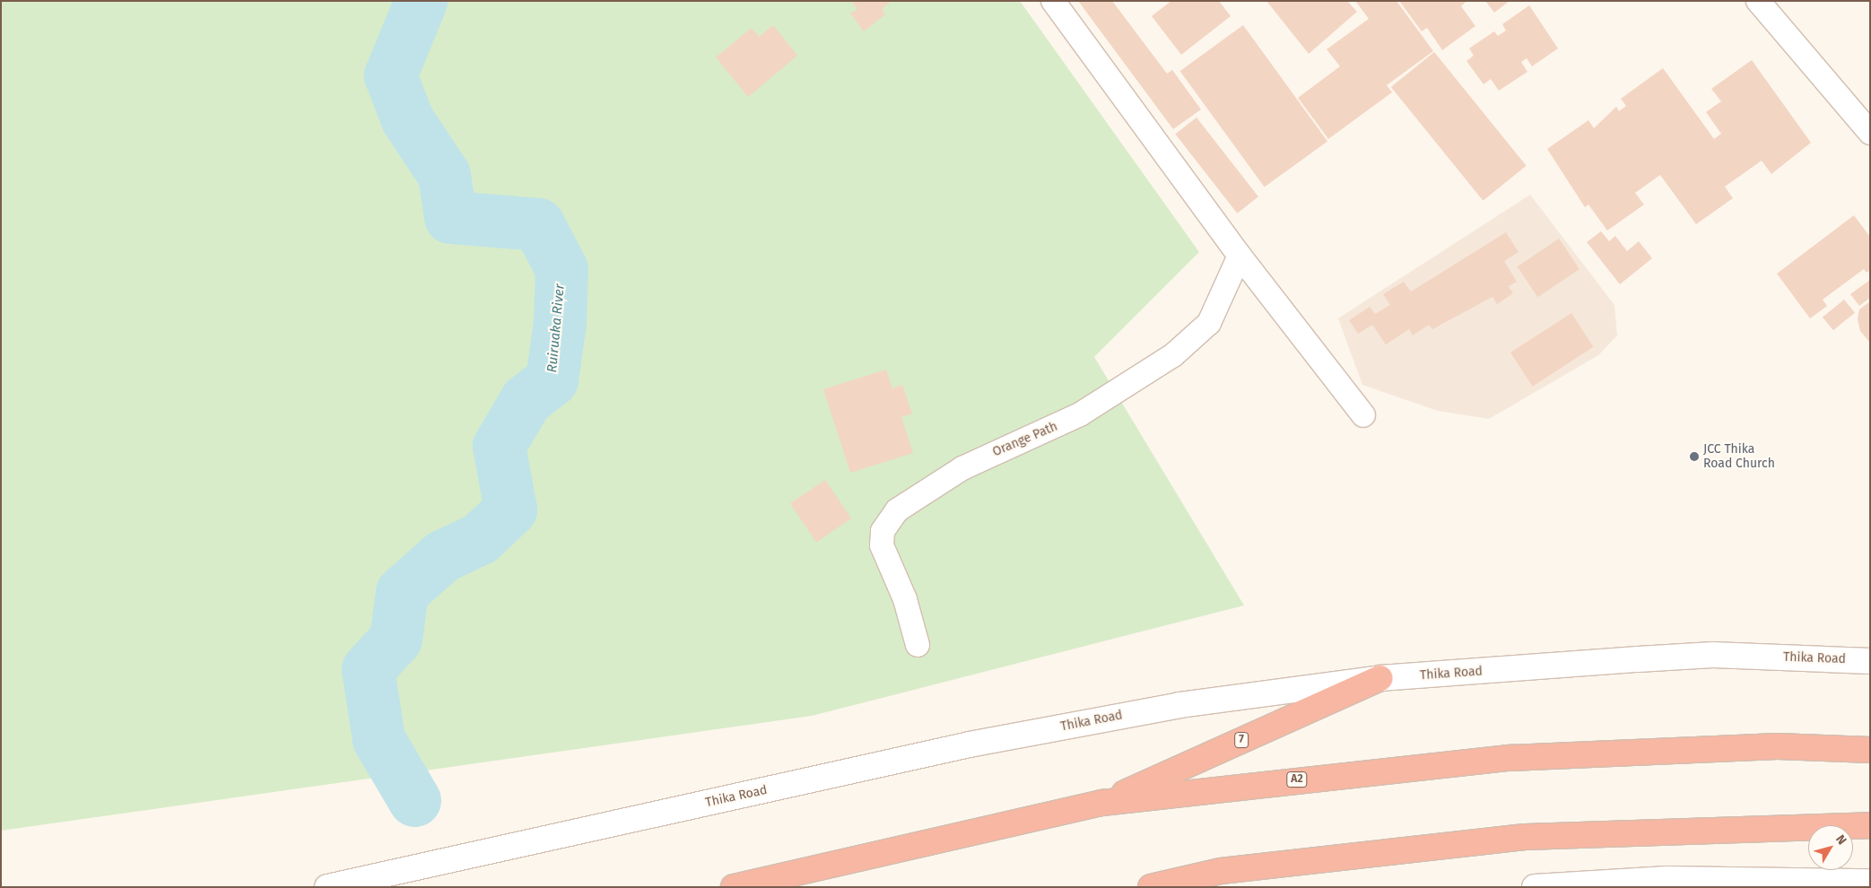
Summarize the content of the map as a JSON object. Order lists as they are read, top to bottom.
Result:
{
  "streets": {
    "highway": ["7", "A2"],
    "main road": ["Thika Road"],
    "street": ["Orange Path"]
  },
  "crossings": [
    ["Thika Road", "7"],
    ["7", "A2"]
  ],
  "water": ["Ruiruaka River"],
  "places": ["JCC Thika Road Church"],
  "north": "top right"
}
